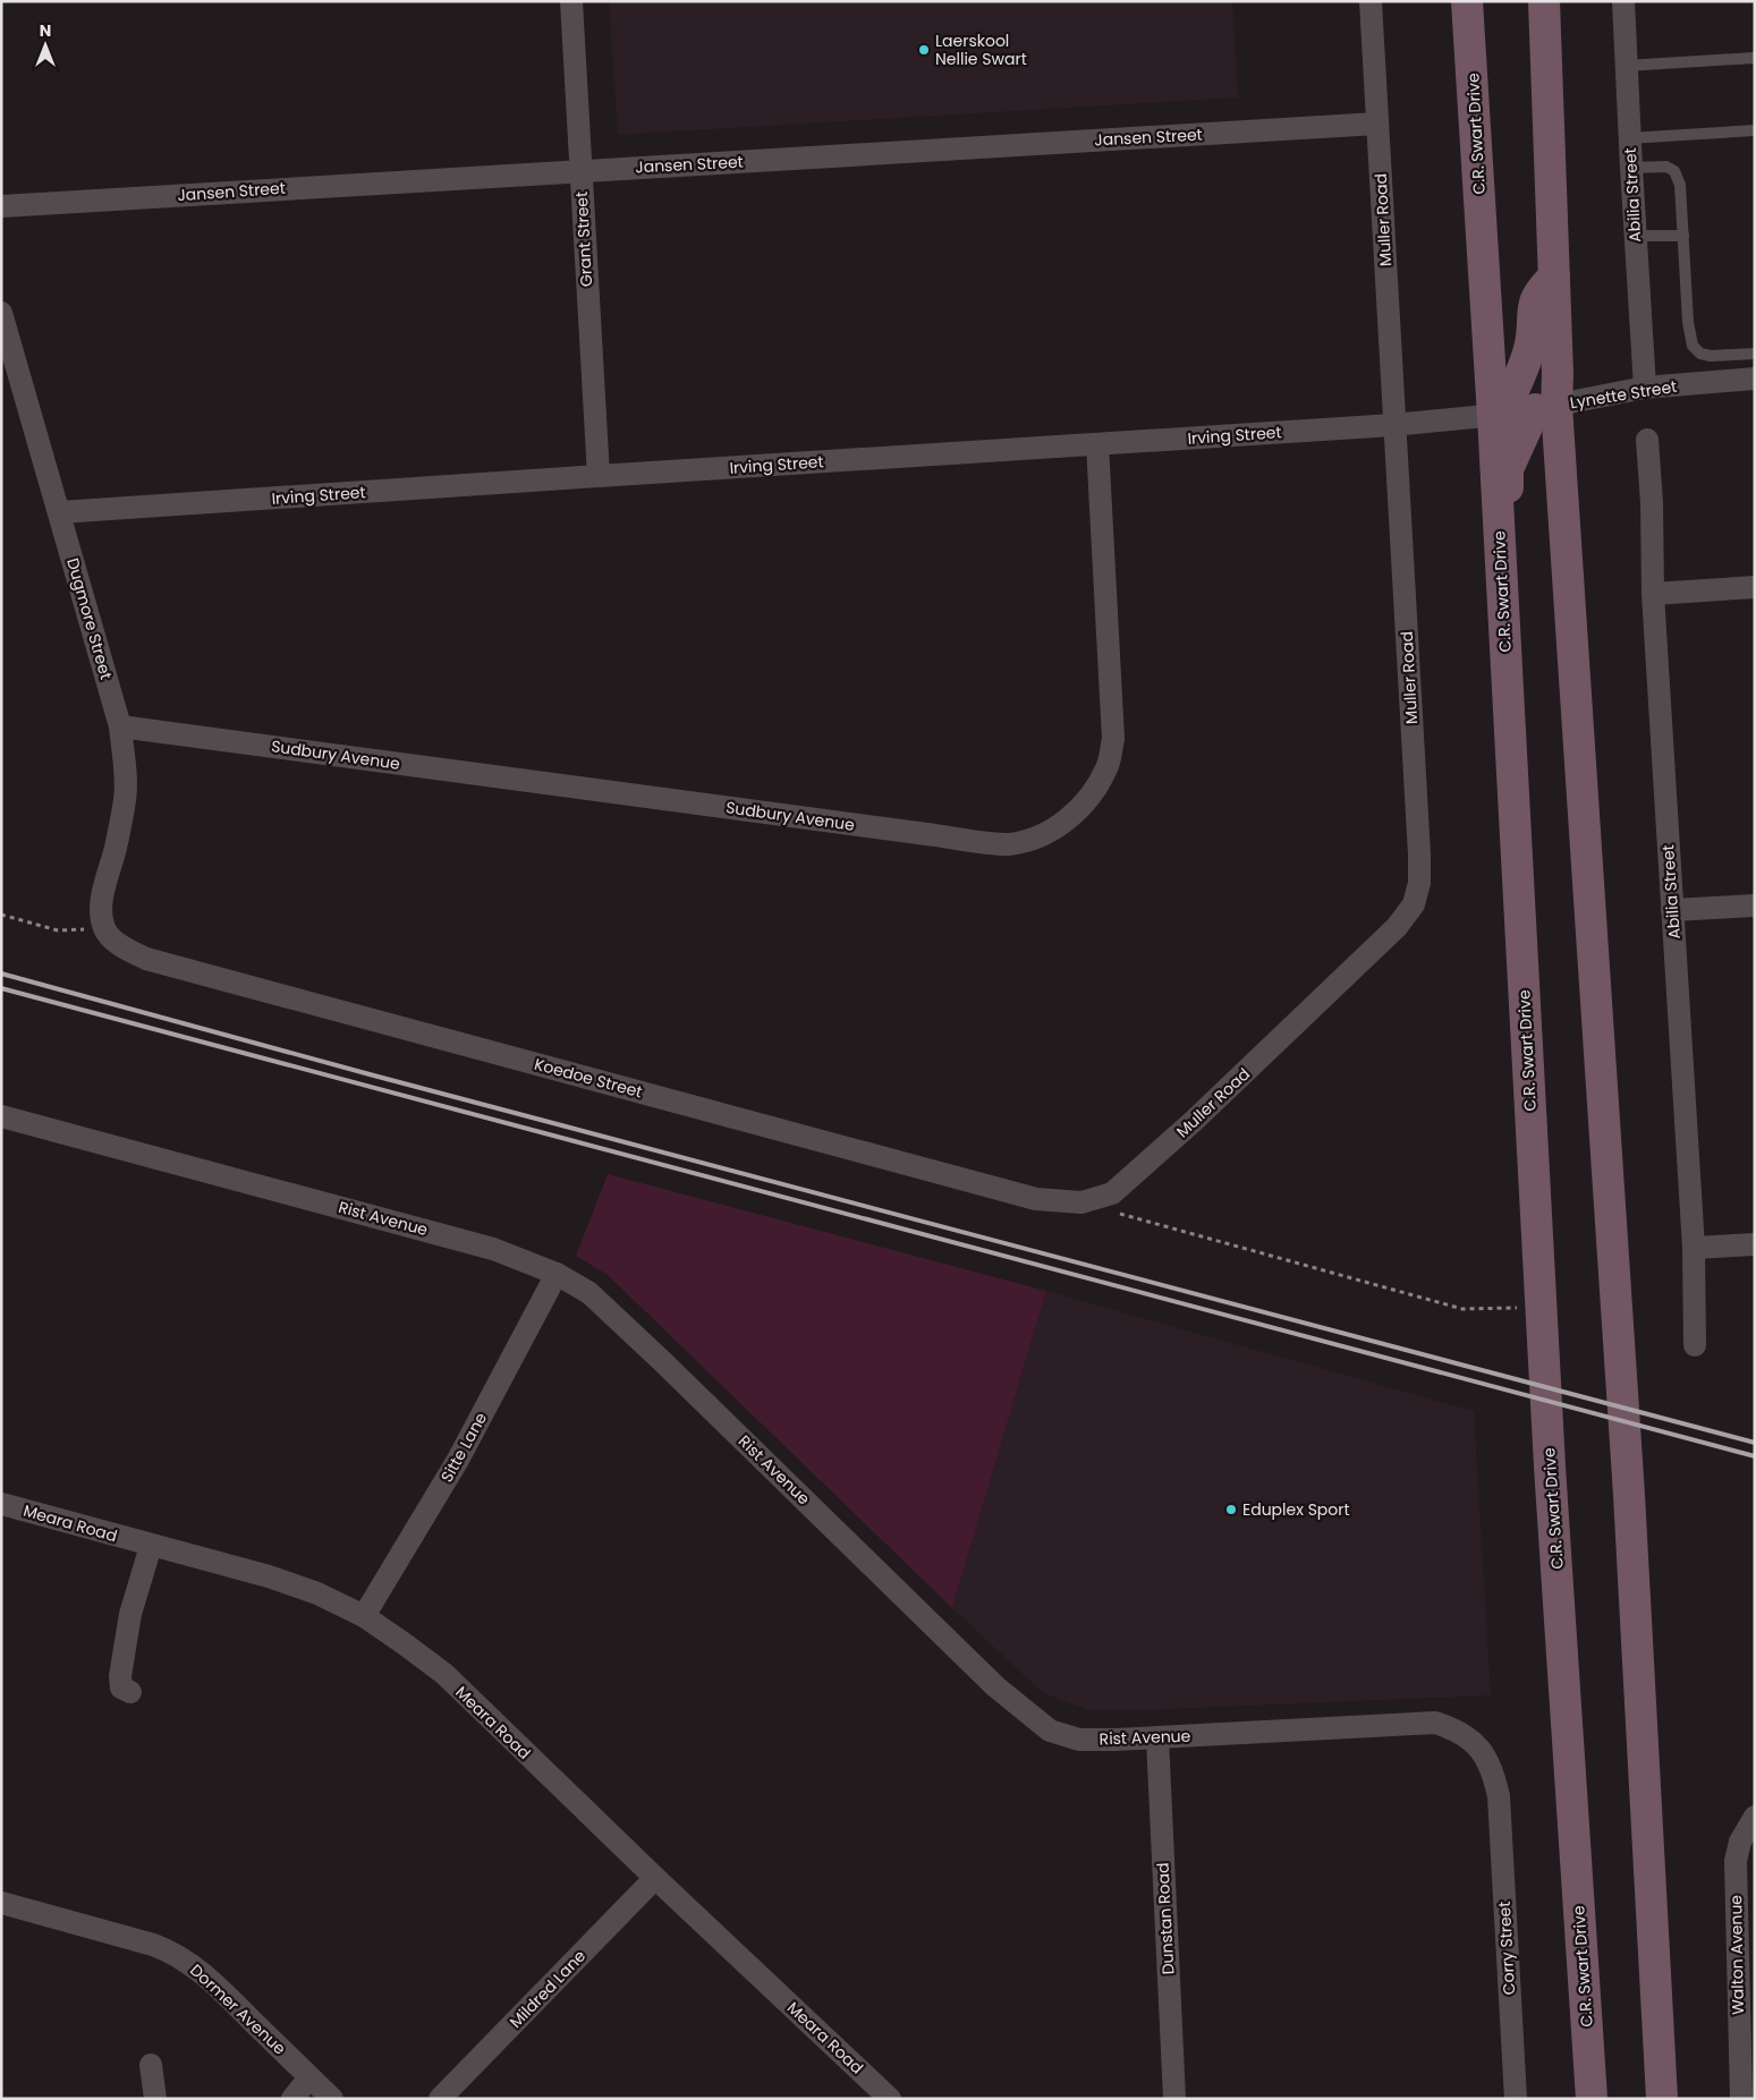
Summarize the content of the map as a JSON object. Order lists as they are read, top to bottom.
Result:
{
  "streets": {
    "main road": ["C.R. Swart Drive"],
    "street": [
      "Jansen Street",
      "Abilia Street",
      "Muller Road",
      "Grant Street",
      "Lynette Street",
      "Irving Street",
      "Dugmore Street",
      "Sudbury Avenue",
      "Koedoe Street",
      "Rist Avenue",
      "Sitte Lane",
      "Meara Road",
      "Dunstan Road",
      "Corry Street",
      "Walton Avenue",
      "Mildred Lane",
      "Dormer Avenue"
    ]
  },
  "crossings": [
    ["C.R. Swart Drive", "Lynette Street"],
    ["C.R. Swart Drive", "Irving Street"],
    ["Jansen Street", "Muller Road"],
    ["Jansen Street", "Grant Street"],
    ["Abilia Street", "Lynette Street"],
    ["Muller Road", "Irving Street"],
    ["Muller Road", "Koedoe Street"],
    ["Grant Street", "Irving Street"],
    ["Lynette Street", "Irving Street"],
    ["Irving Street", "Dugmore Street"],
    ["Irving Street", "Sudbury Avenue"],
    ["Dugmore Street", "Sudbury Avenue"],
    ["Dugmore Street", "Koedoe Street"],
    ["Rist Avenue", "Sitte Lane"],
    ["Rist Avenue", "Dunstan Road"],
    ["Rist Avenue", "Corry Street"],
    ["Sitte Lane", "Meara Road"],
    ["Meara Road", "Mildred Lane"]
  ],
  "places": ["Laerskool Nellie Swart", "Eduplex Sport"],
  "north": "top"
}
